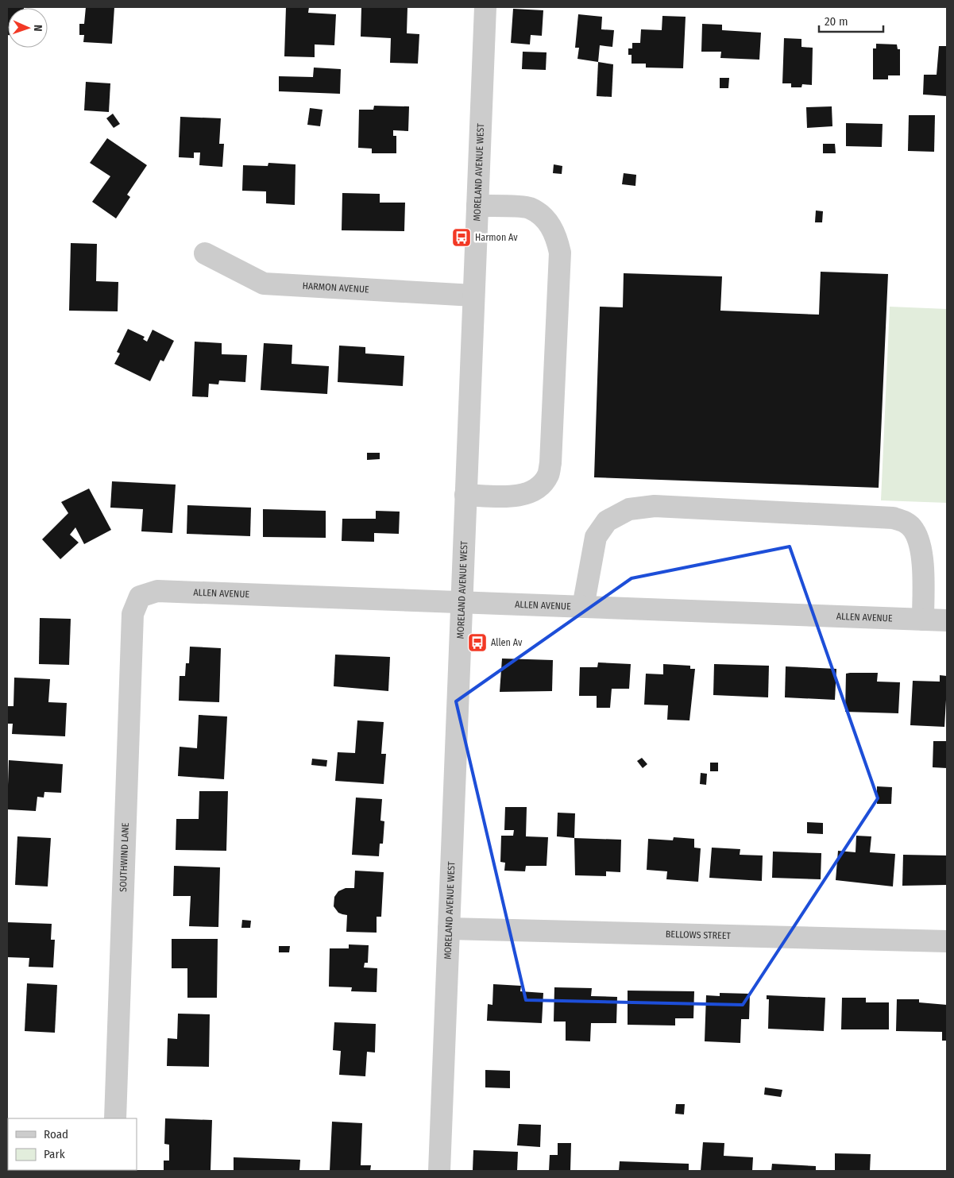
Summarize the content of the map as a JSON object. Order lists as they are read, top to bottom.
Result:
{
  "streets": {
    "street": [
      "MORELAND AVENUE WEST",
      "HARMON AVENUE",
      "ALLEN AVENUE",
      "SOUTHWIND LANE",
      "BELLOWS STREET"
    ]
  },
  "crossings": [
    ["MORELAND AVENUE WEST", "HARMON AVENUE"],
    ["MORELAND AVENUE WEST", "ALLEN AVENUE"],
    ["MORELAND AVENUE WEST", "BELLOWS STREET"],
    ["ALLEN AVENUE", "SOUTHWIND LANE"]
  ],
  "places": {
    "bus stop": ["Harmon Av", "Allen Av"]
  },
  "legend": ["Road", "Park"],
  "scale_bar": "20 m",
  "north": "right"
}
